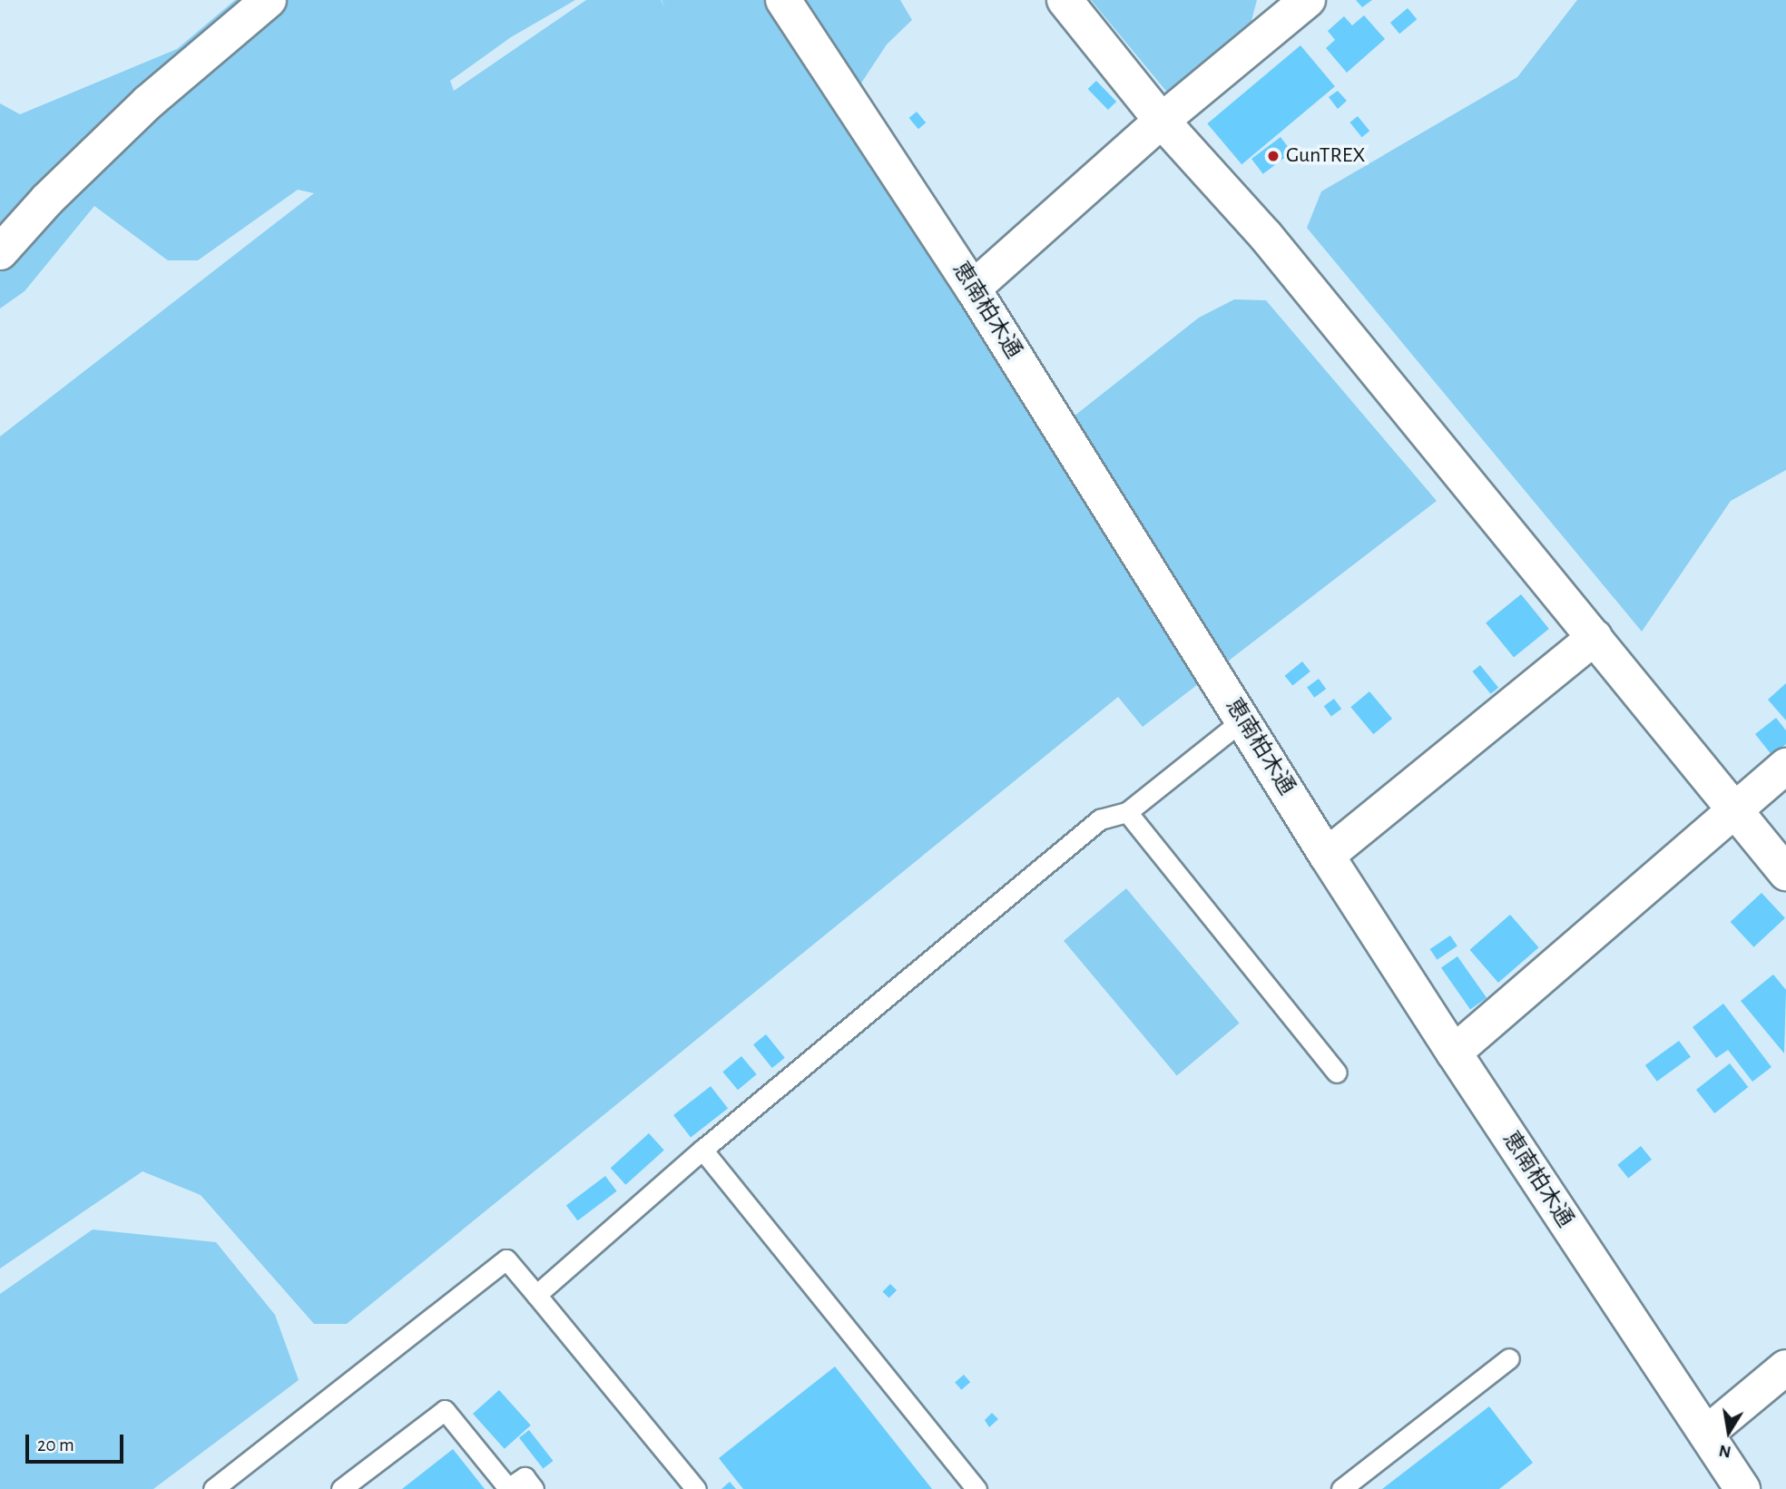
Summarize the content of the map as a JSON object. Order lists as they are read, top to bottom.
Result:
{
  "streets": {
    "street": ["恵南柏木通"]
  },
  "places": ["GunTREX"],
  "scale_bar": "20 m",
  "north": "bottom"
}
